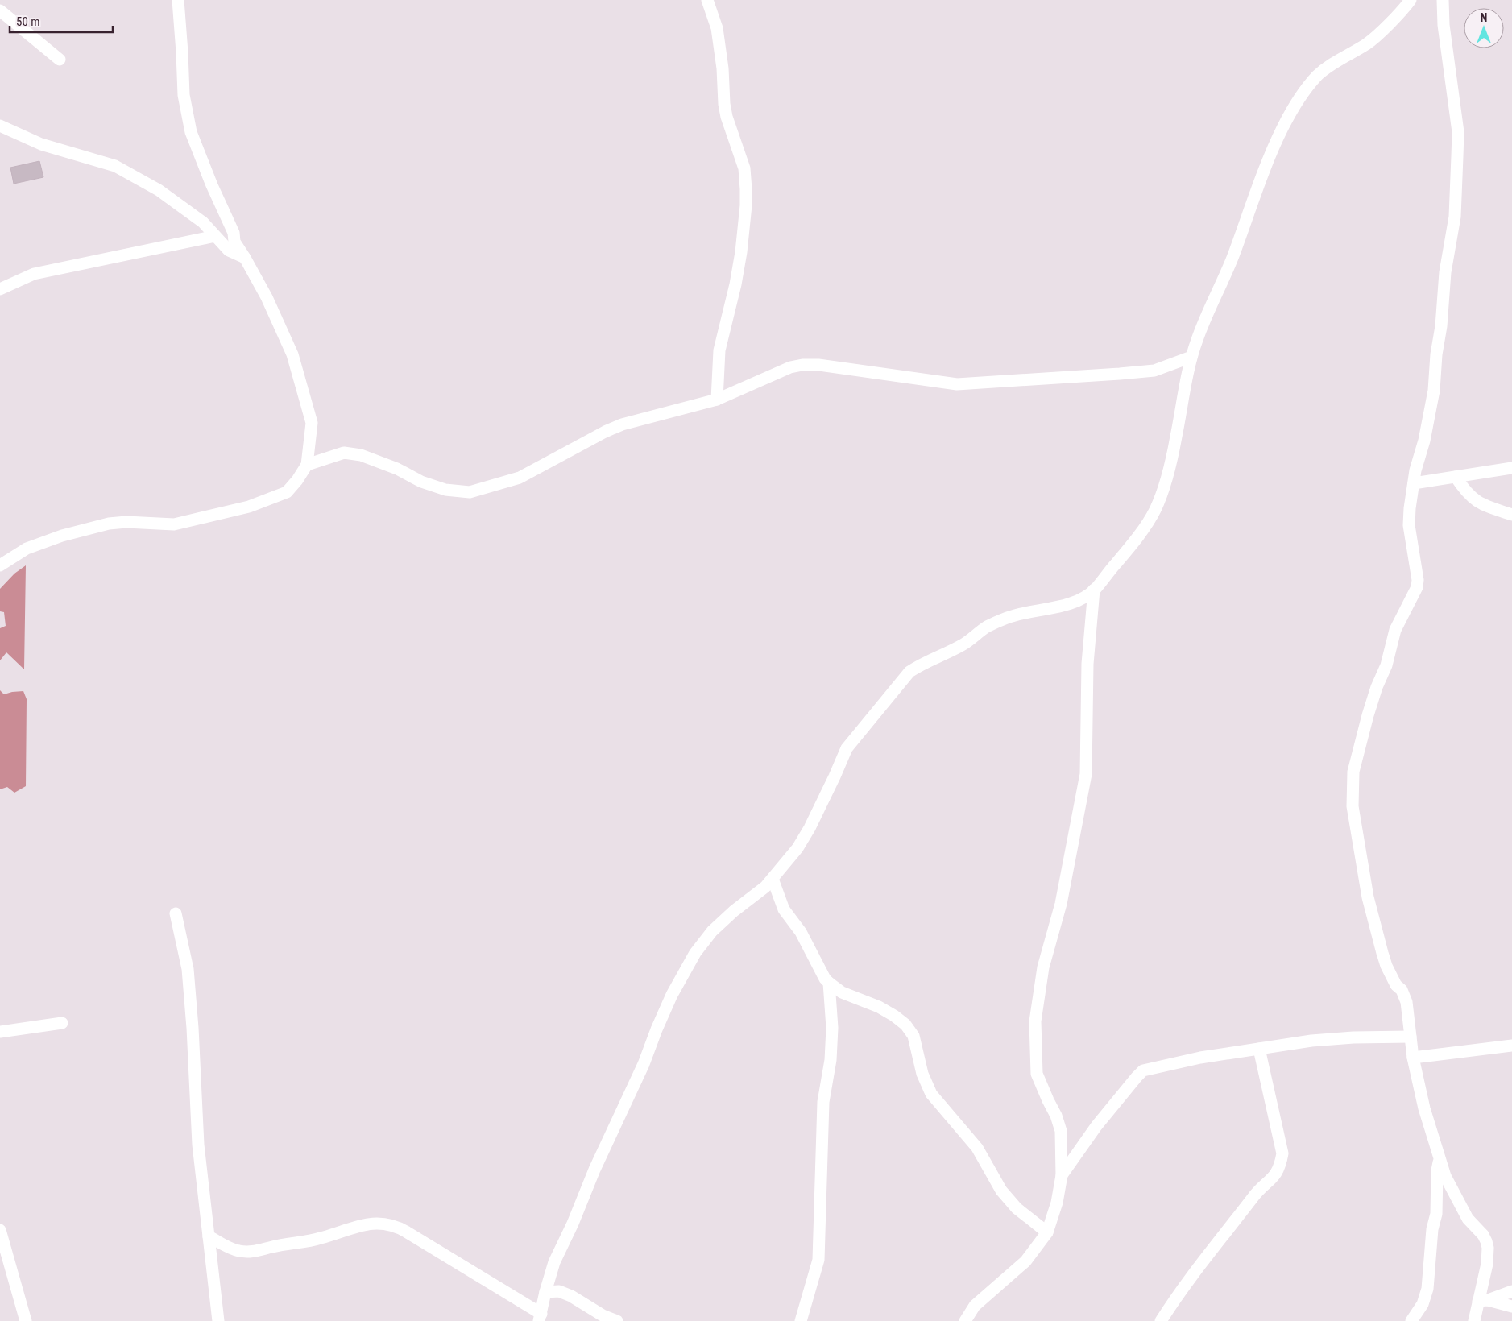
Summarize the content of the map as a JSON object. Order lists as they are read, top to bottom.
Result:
{
  "scale_bar": "50 m",
  "north": "top"
}
